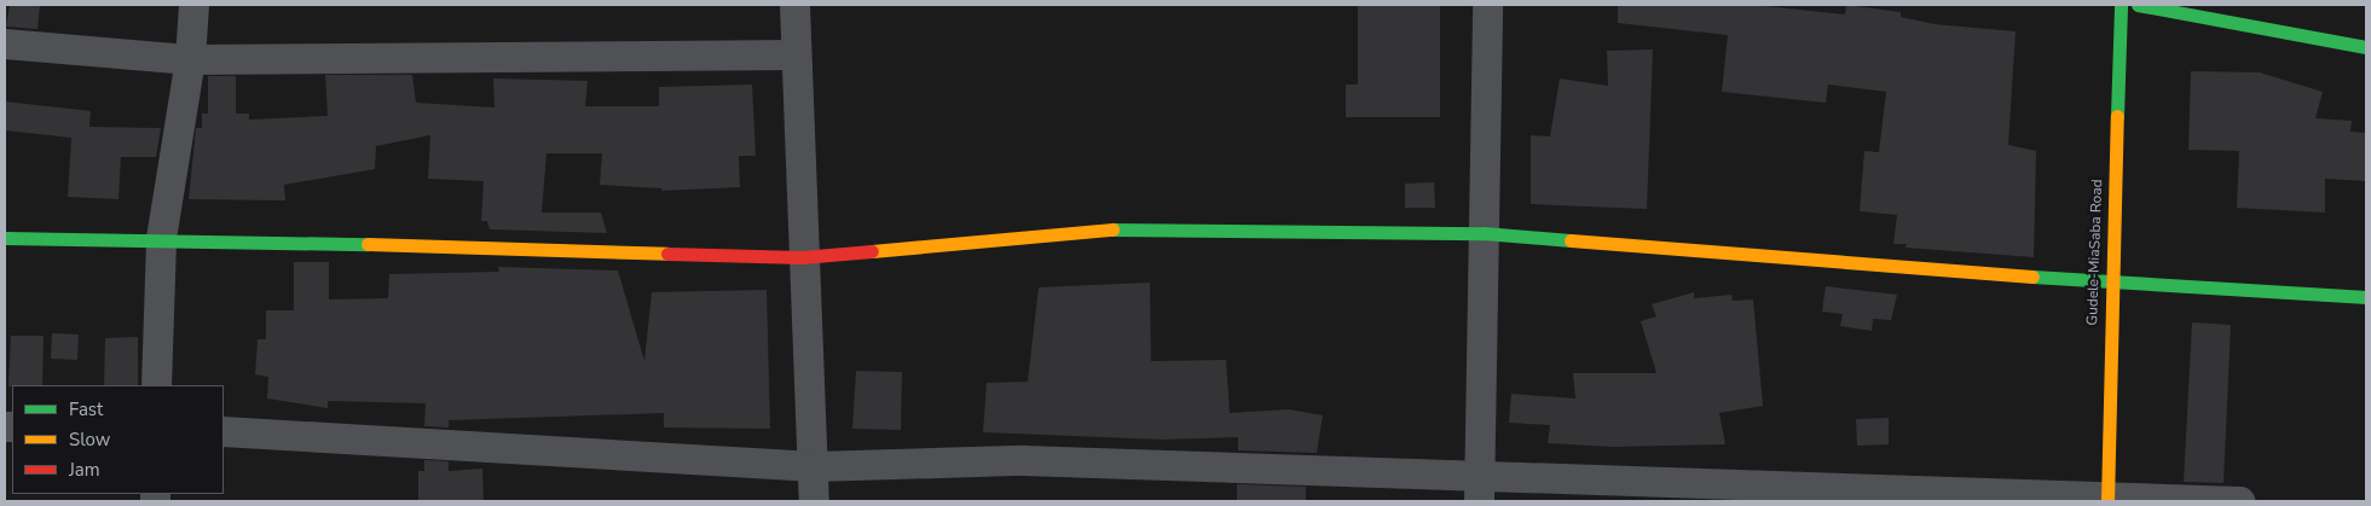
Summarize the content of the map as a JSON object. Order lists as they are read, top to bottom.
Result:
{
  "streets": {
    "street": ["Gudele-MiaSaba Road"]
  },
  "legend": ["Fast", "Slow", "Jam"]
}
